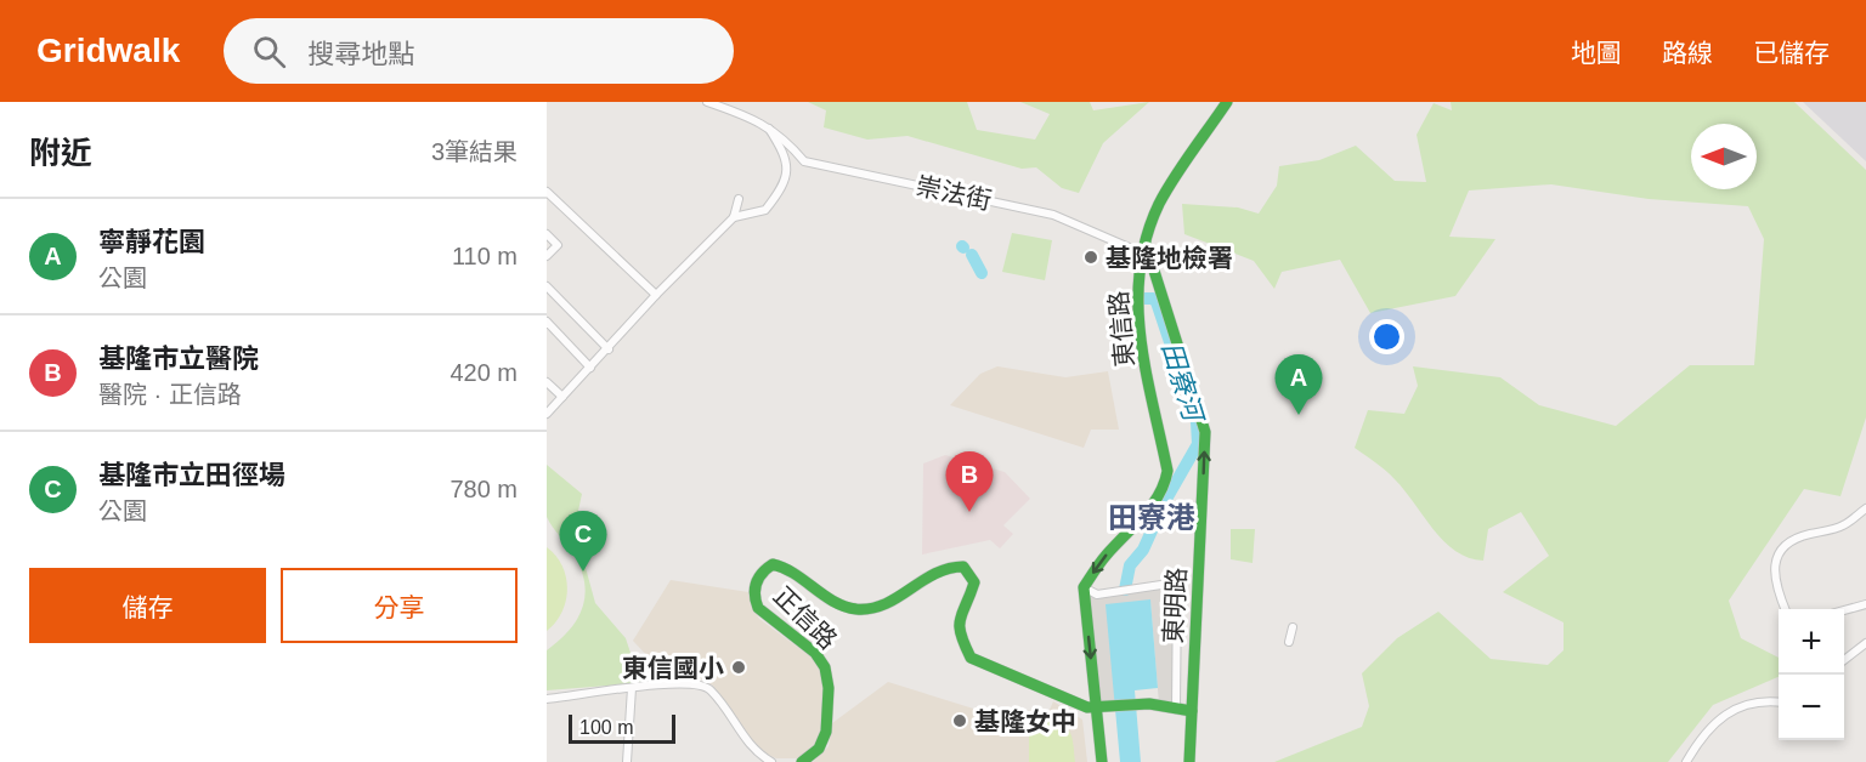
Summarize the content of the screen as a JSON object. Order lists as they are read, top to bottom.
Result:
{
  "streets": {
    "street": [
      "崇法街",
      "東信路",
      "東明路",
      "正信路"
    ]
  },
  "crossings": [
    ["崇法街", "東信路"],
    ["崇法街", "東明路"],
    ["東信路", "東明路"]
  ],
  "one_way": ["東明路"],
  "districts": ["田寮港"],
  "water": ["田寮河"],
  "places": ["基隆地檢署", "東信國小", "基隆女中"],
  "scale_bar": "100 m",
  "north": "left",
  "page": {
    "header": "Gridwalk",
    "search": "搜尋地點",
    "nav": ["地圖", "路線", "已儲存"],
    "heading": ["附近", "3筆結果"],
    "list": [
      {
        "mark": "A",
        "name": "寧靜花園",
        "note": "公園",
        "value": "110 m"
      },
      {
        "mark": "B",
        "name": "基隆市立醫院",
        "note": "醫院 · 正信路",
        "value": "420 m"
      },
      {
        "mark": "C",
        "name": "基隆市立田徑場",
        "note": "公園",
        "value": "780 m"
      }
    ],
    "pins": ["A", "B", "C"],
    "buttons": ["儲存", "分享"],
    "map_buttons": ["+", "−"],
    "scale": "100 m"
  }
}
